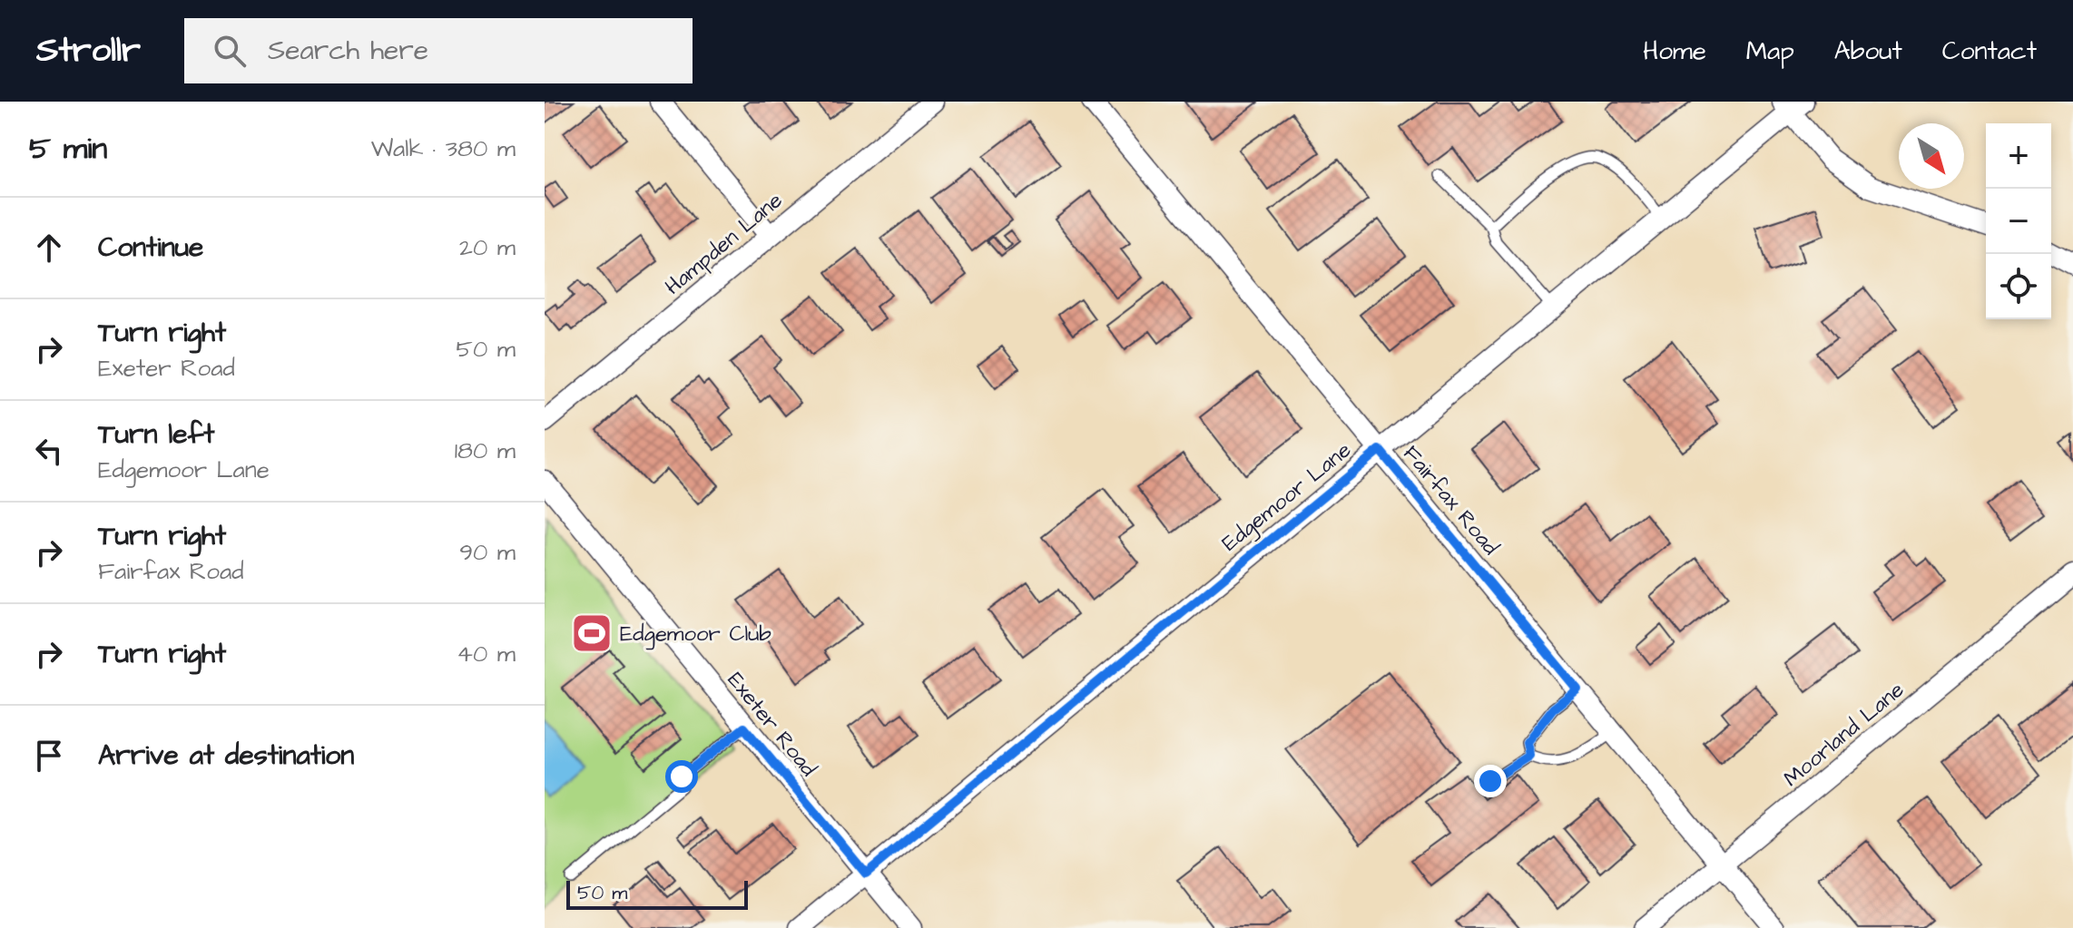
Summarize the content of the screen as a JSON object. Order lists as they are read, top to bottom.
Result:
{
  "streets": {
    "street": [
      "Hampden Lane",
      "Edgemoor Lane",
      "Fairfax Road",
      "Exeter Road",
      "Moorland Lane"
    ]
  },
  "crossings": [
    ["Edgemoor Lane", "Fairfax Road"],
    ["Edgemoor Lane", "Exeter Road"],
    ["Fairfax Road", "Moorland Lane"]
  ],
  "places": {
    "sports": ["Edgemoor Club"]
  },
  "scale_bar": "50 m",
  "north": "bottom right",
  "page": {
    "header": "Strollr",
    "search": "Search here",
    "nav": [
      "Home",
      "Map",
      "About",
      "Contact"
    ],
    "heading": ["5 min", "Walk · 380 m"],
    "map_buttons": ["+", "−"],
    "list": [
      ["Continue", "20 m"],
      ["Turn right", "Exeter Road", "50 m"],
      ["Turn left", "Edgemoor Lane", "180 m"],
      ["Turn right", "Fairfax Road", "90 m"],
      ["Turn right", "40 m"],
      "Arrive at destination"
    ],
    "scale": "50 m"
  }
}
